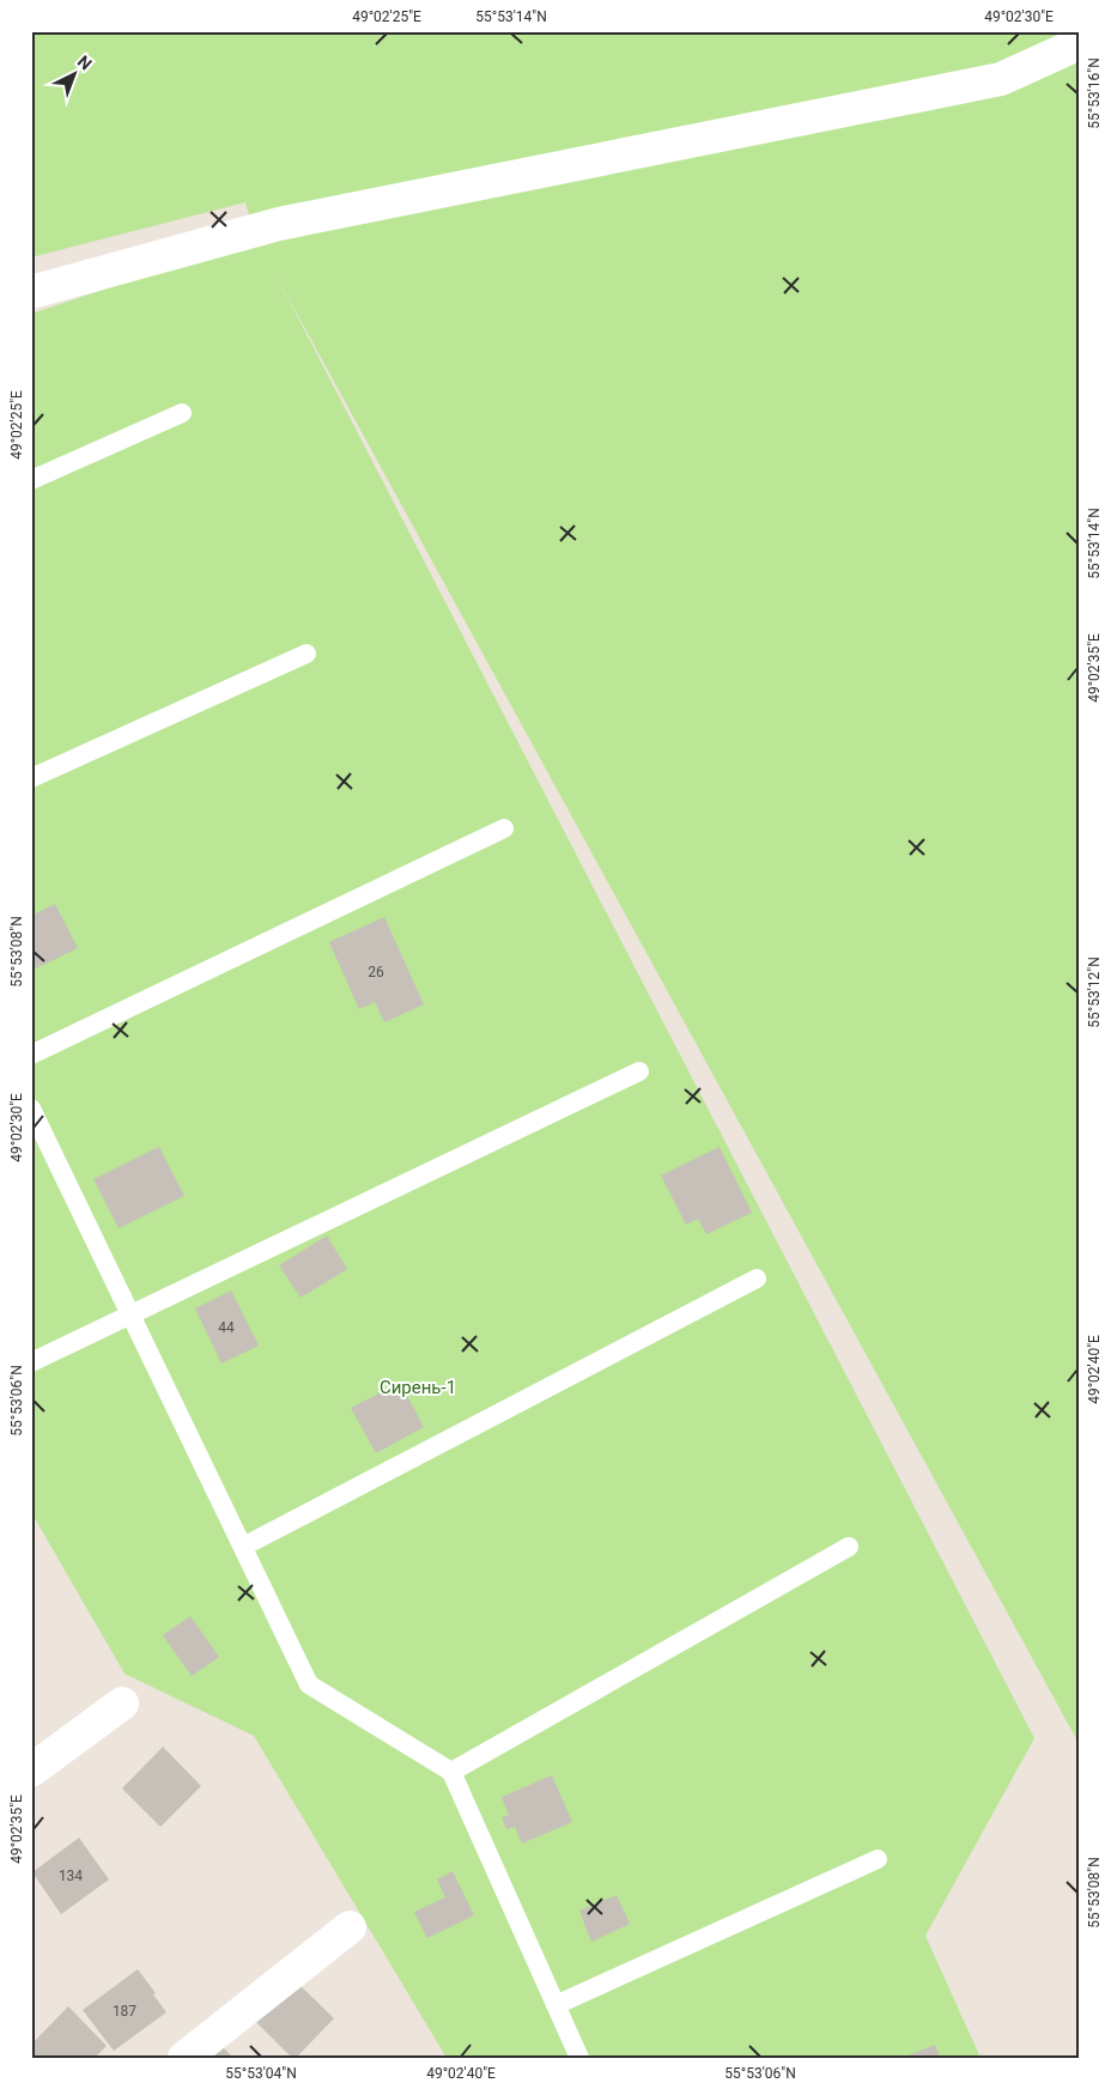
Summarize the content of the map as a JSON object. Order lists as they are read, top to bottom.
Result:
{
  "parks": ["Сирень-1"],
  "house_numbers": [
    "26",
    "44",
    "134",
    "187"
  ],
  "north": "top right",
  "coordinates": [
    "49°02'25\"E",
    "55°53'14\"N",
    "49°02'30\"E",
    "55°53'16\"N",
    "49°02'35\"E",
    "55°53'08\"N",
    "55°53'12\"N",
    "49°02'40\"E",
    "55°53'06\"N",
    "55°53'04\"N"
  ]
}
